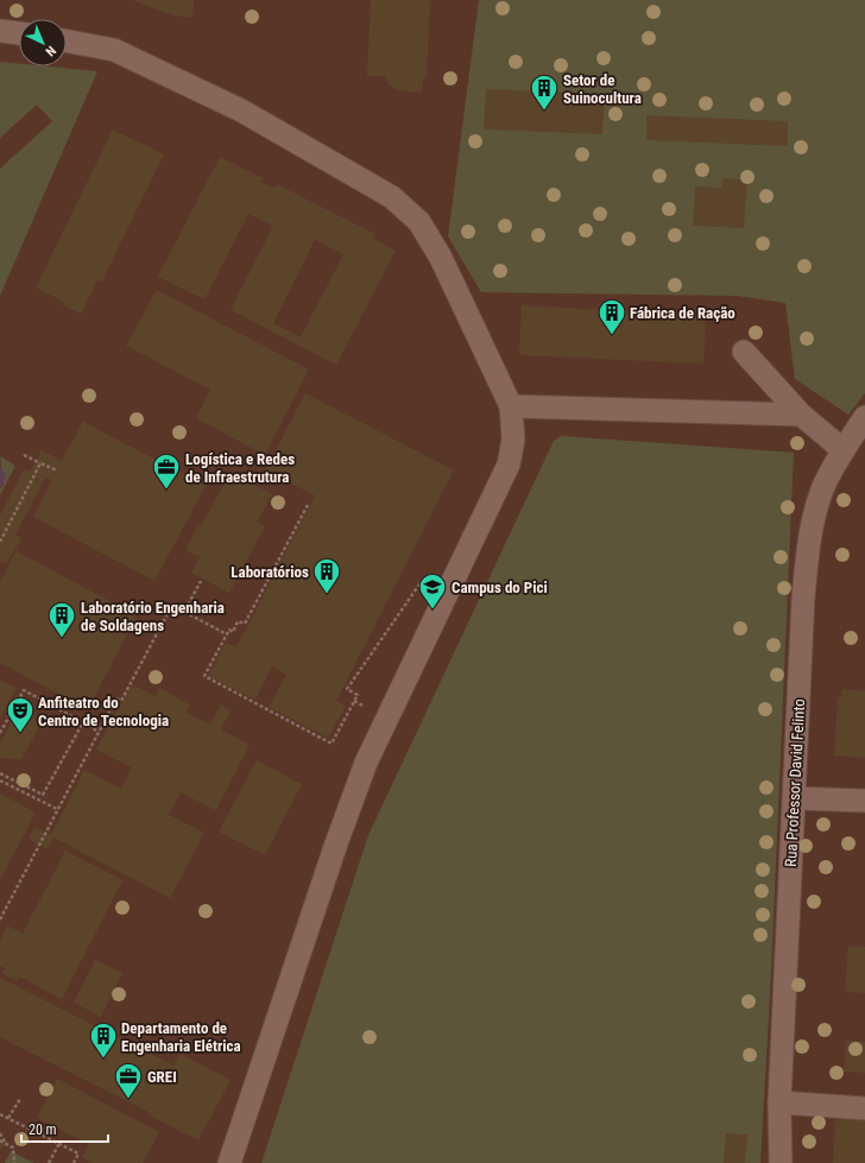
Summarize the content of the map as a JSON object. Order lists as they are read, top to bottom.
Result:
{
  "streets": {
    "street": ["Rua Professor David Felinto"]
  },
  "places": {
    "building": [
      "Setor de Suinocultura",
      "Fábrica de Ração",
      "Laboratórios",
      "Laboratório Engenharia de Soldagens",
      "Departamento de Engenharia Elétrica"
    ],
    "office": ["Logística e Redes de Infraestrutura", "GREI"],
    "school or university": ["Campus do Pici"],
    "theatre": ["Anfiteatro do Centro de Tecnologia"]
  },
  "scale_bar": "20 m",
  "north": "bottom right"
}
